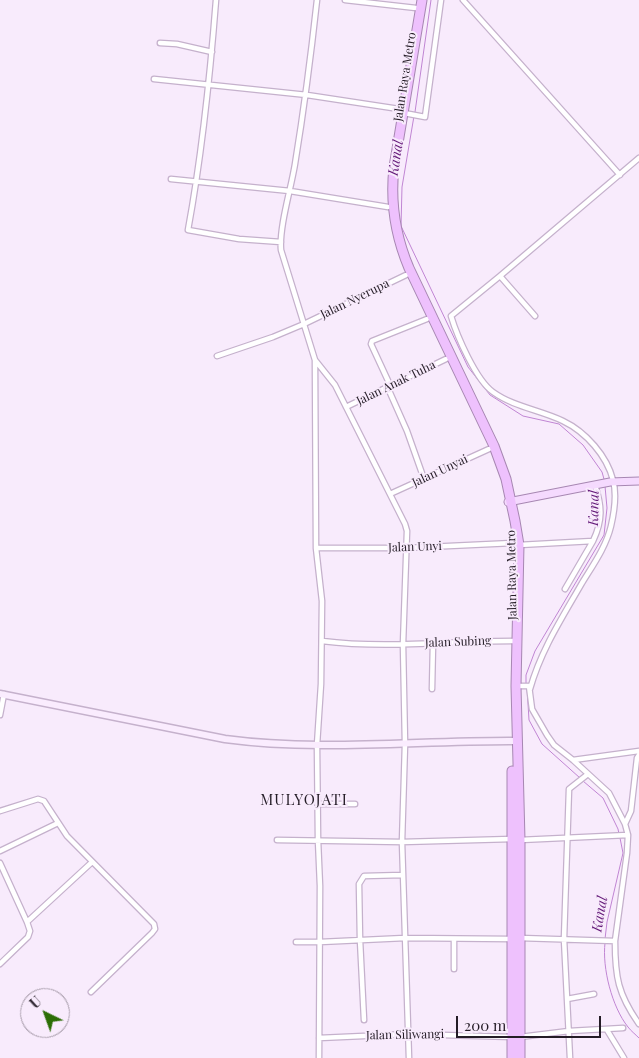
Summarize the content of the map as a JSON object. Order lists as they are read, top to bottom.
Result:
{
  "streets": {
    "highway": ["Jalan Raya Metro"],
    "street": [
      "Jalan Nyerupa",
      "Jalan Anak Tuha",
      "Jalan Unyai",
      "Jalan Unyi",
      "Jalan Subing",
      "Jalan Siliwangi"
    ]
  },
  "crossings": [
    ["Jalan Raya Metro", "Jalan Nyerupa"],
    ["Jalan Raya Metro", "Jalan Anak Tuha"],
    ["Jalan Raya Metro", "Jalan Unyai"],
    ["Jalan Raya Metro", "Jalan Unyi"],
    ["Jalan Raya Metro", "Jalan Subing"]
  ],
  "districts": ["MULYOJATI"],
  "water": ["Kanal"],
  "scale_bar": "200 m",
  "north": "top left"
}
